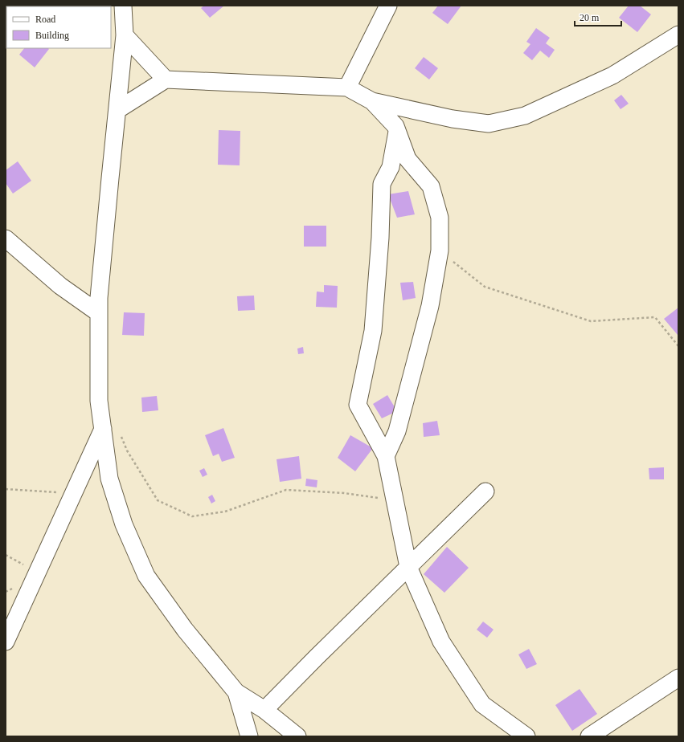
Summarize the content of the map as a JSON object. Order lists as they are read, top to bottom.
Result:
{
  "legend": ["Road", "Building"],
  "scale_bar": "20 m"
}
